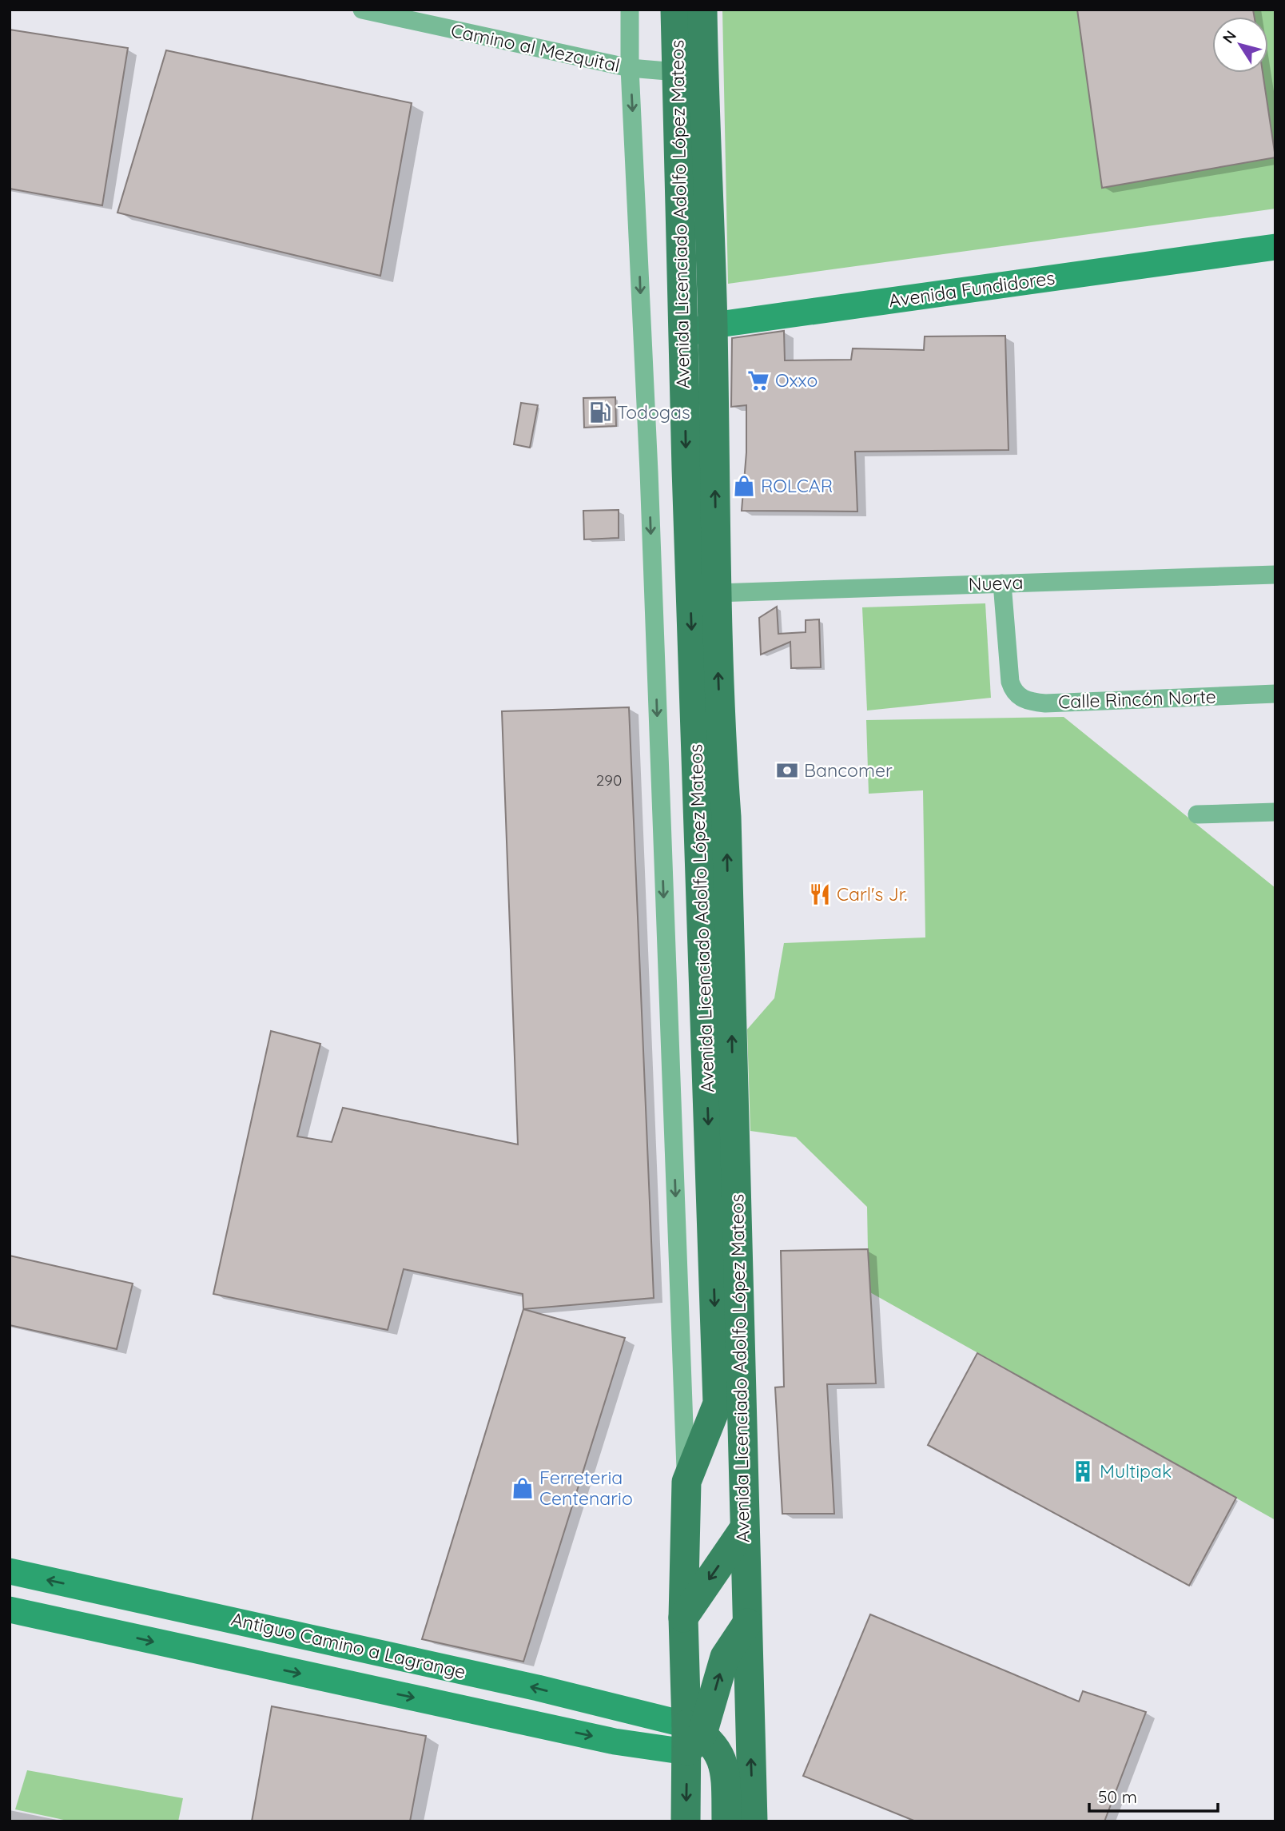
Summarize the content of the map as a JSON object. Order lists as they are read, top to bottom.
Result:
{
  "streets": {
    "main road": ["Avenida Licenciado Adolfo López Mateos"],
    "street": [
      "Camino al Mezquital",
      "Avenida Fundidores",
      "Nueva",
      "Calle Rincón Norte",
      "Antiguo Camino a Lagrange"
    ]
  },
  "crossings": [
    ["Camino al Mezquital", "Avenida Licenciado Adolfo López Mateos"],
    ["Avenida Licenciado Adolfo López Mateos", "Avenida Fundidores"],
    ["Avenida Licenciado Adolfo López Mateos", "Nueva"],
    ["Avenida Licenciado Adolfo López Mateos", "Antiguo Camino a Lagrange"],
    ["Nueva", "Calle Rincón Norte"]
  ],
  "places": {
    "supermarket": ["Oxxo"],
    "fuel station": ["Todogas"],
    "shop": ["ROLCAR", "Ferreteria Centenario"],
    "bank": ["Bancomer"],
    "restaurant": ["Carl's Jr."],
    "building": ["Multipak"]
  },
  "house_numbers": ["290"],
  "scale_bar": "50 m",
  "north": "top left"
}
